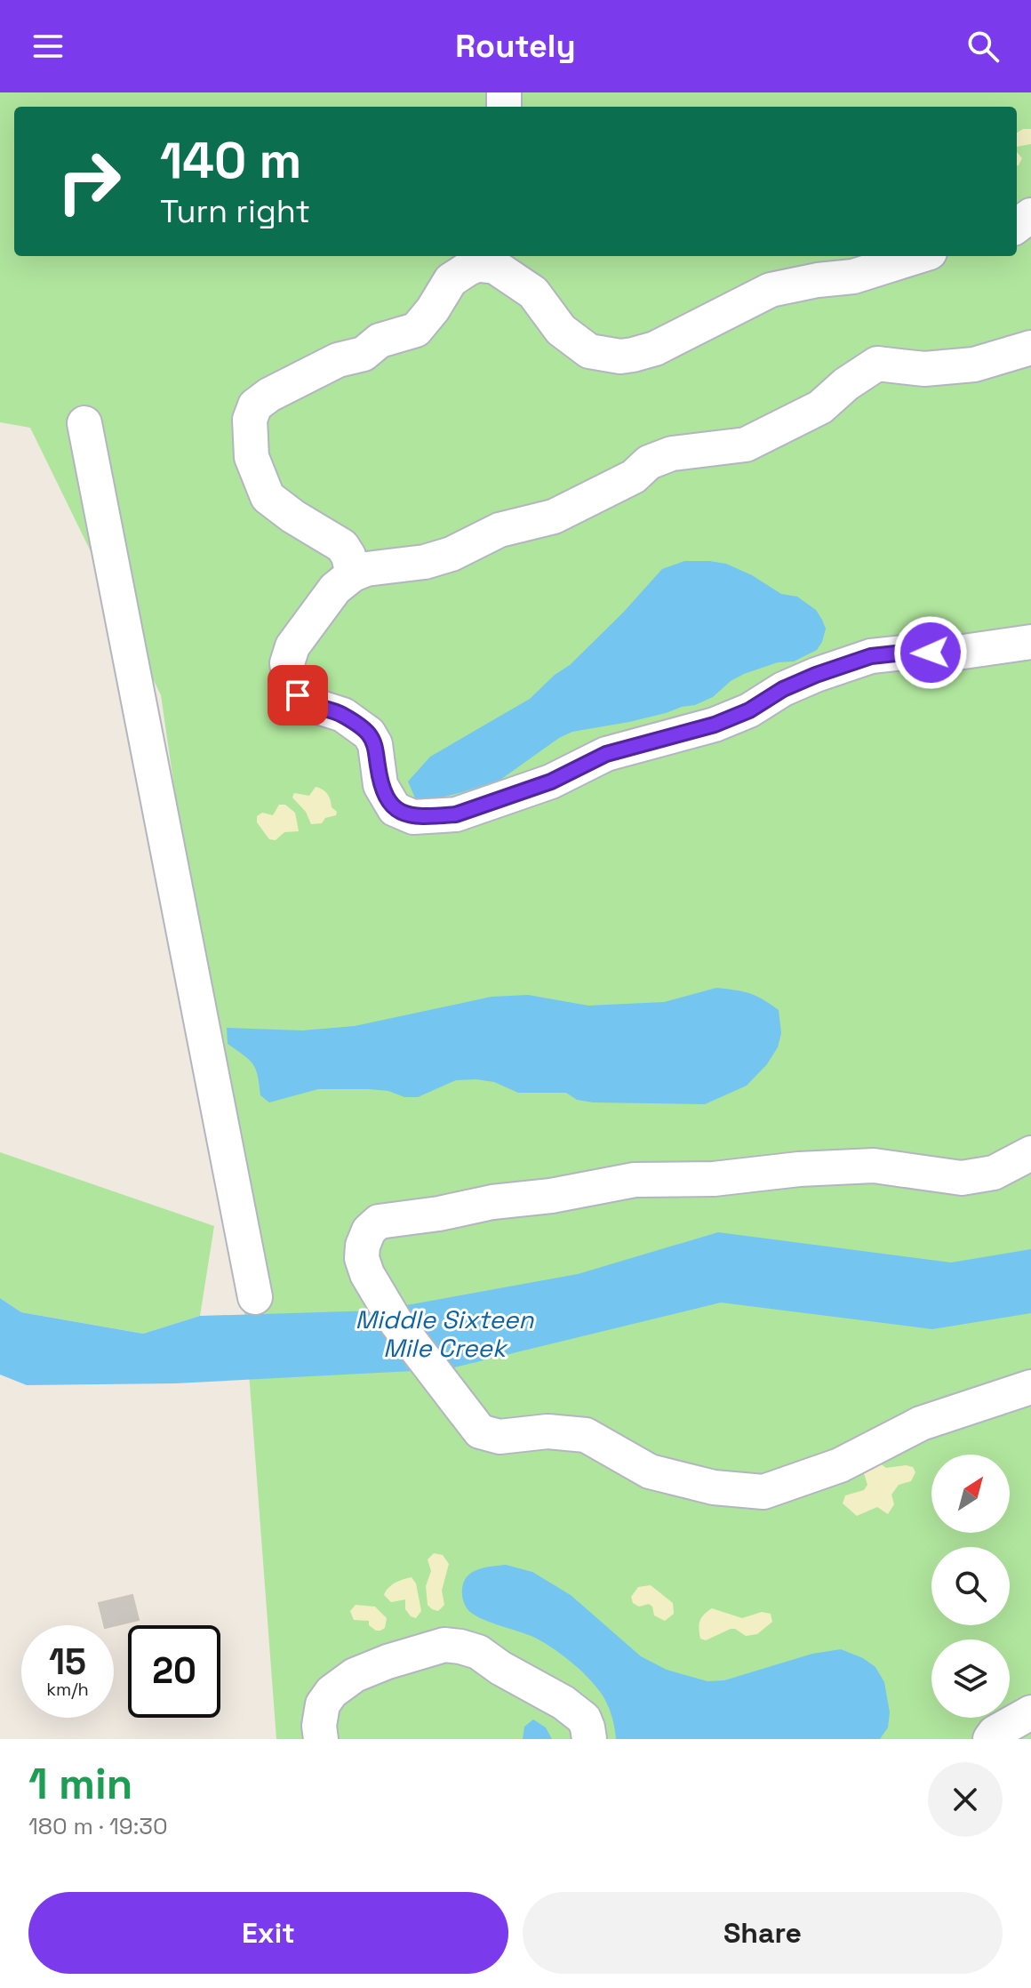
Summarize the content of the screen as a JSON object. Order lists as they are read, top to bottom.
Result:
{
  "water": ["Middle Sixteen Mile Creek"],
  "north": "top right",
  "page": {
    "header": "Routely",
    "turn": ["140 m", "Turn right"],
    "speed": "15 km/h",
    "limit": "20",
    "heading": ["1 min", "180 m · 19:30"],
    "buttons": ["Exit", "Share"]
  }
}
